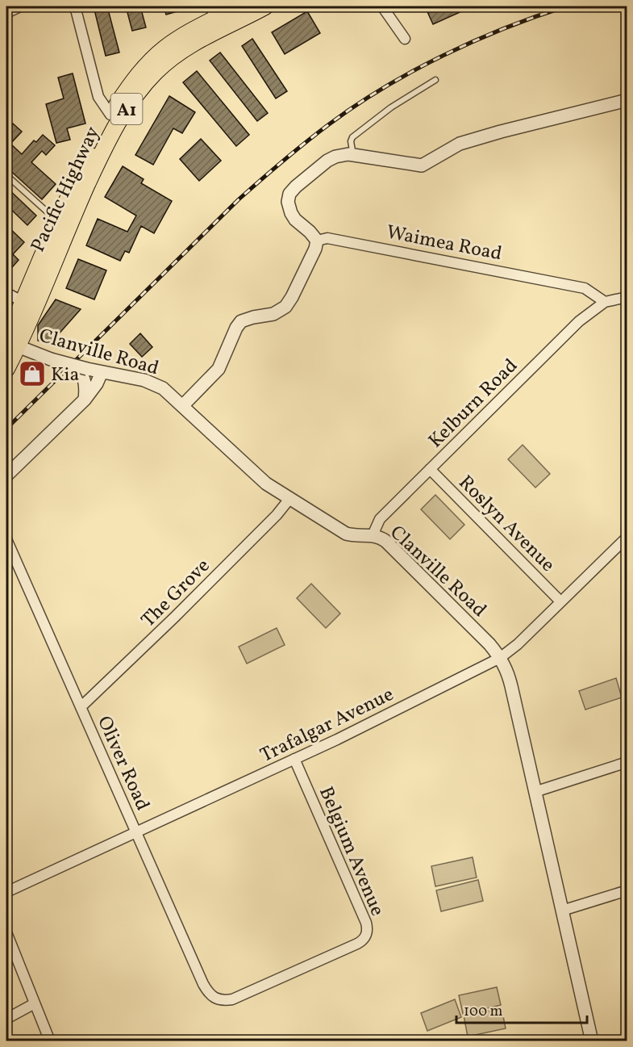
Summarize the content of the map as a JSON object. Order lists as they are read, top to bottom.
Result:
{
  "streets": {
    "highway": ["A1", "Pacific Highway"],
    "street": [
      "Waimea Road",
      "Clanville Road",
      "Kelburn Road",
      "Roslyn Avenue",
      "The Grove",
      "Trafalgar Avenue",
      "Oliver Road",
      "Belgium Avenue"
    ]
  },
  "crossings": [
    ["Pacific Highway", "Clanville Road"],
    ["Waimea Road", "Kelburn Road"],
    ["Clanville Road", "Kelburn Road"],
    ["Clanville Road", "The Grove"],
    ["Clanville Road", "Trafalgar Avenue"],
    ["Kelburn Road", "Roslyn Avenue"],
    ["Roslyn Avenue", "Trafalgar Avenue"],
    ["The Grove", "Oliver Road"],
    ["Trafalgar Avenue", "Oliver Road"],
    ["Trafalgar Avenue", "Belgium Avenue"],
    ["Oliver Road", "Belgium Avenue"]
  ],
  "places": {
    "shop": ["Kia"]
  },
  "scale_bar": "100 m"
}
